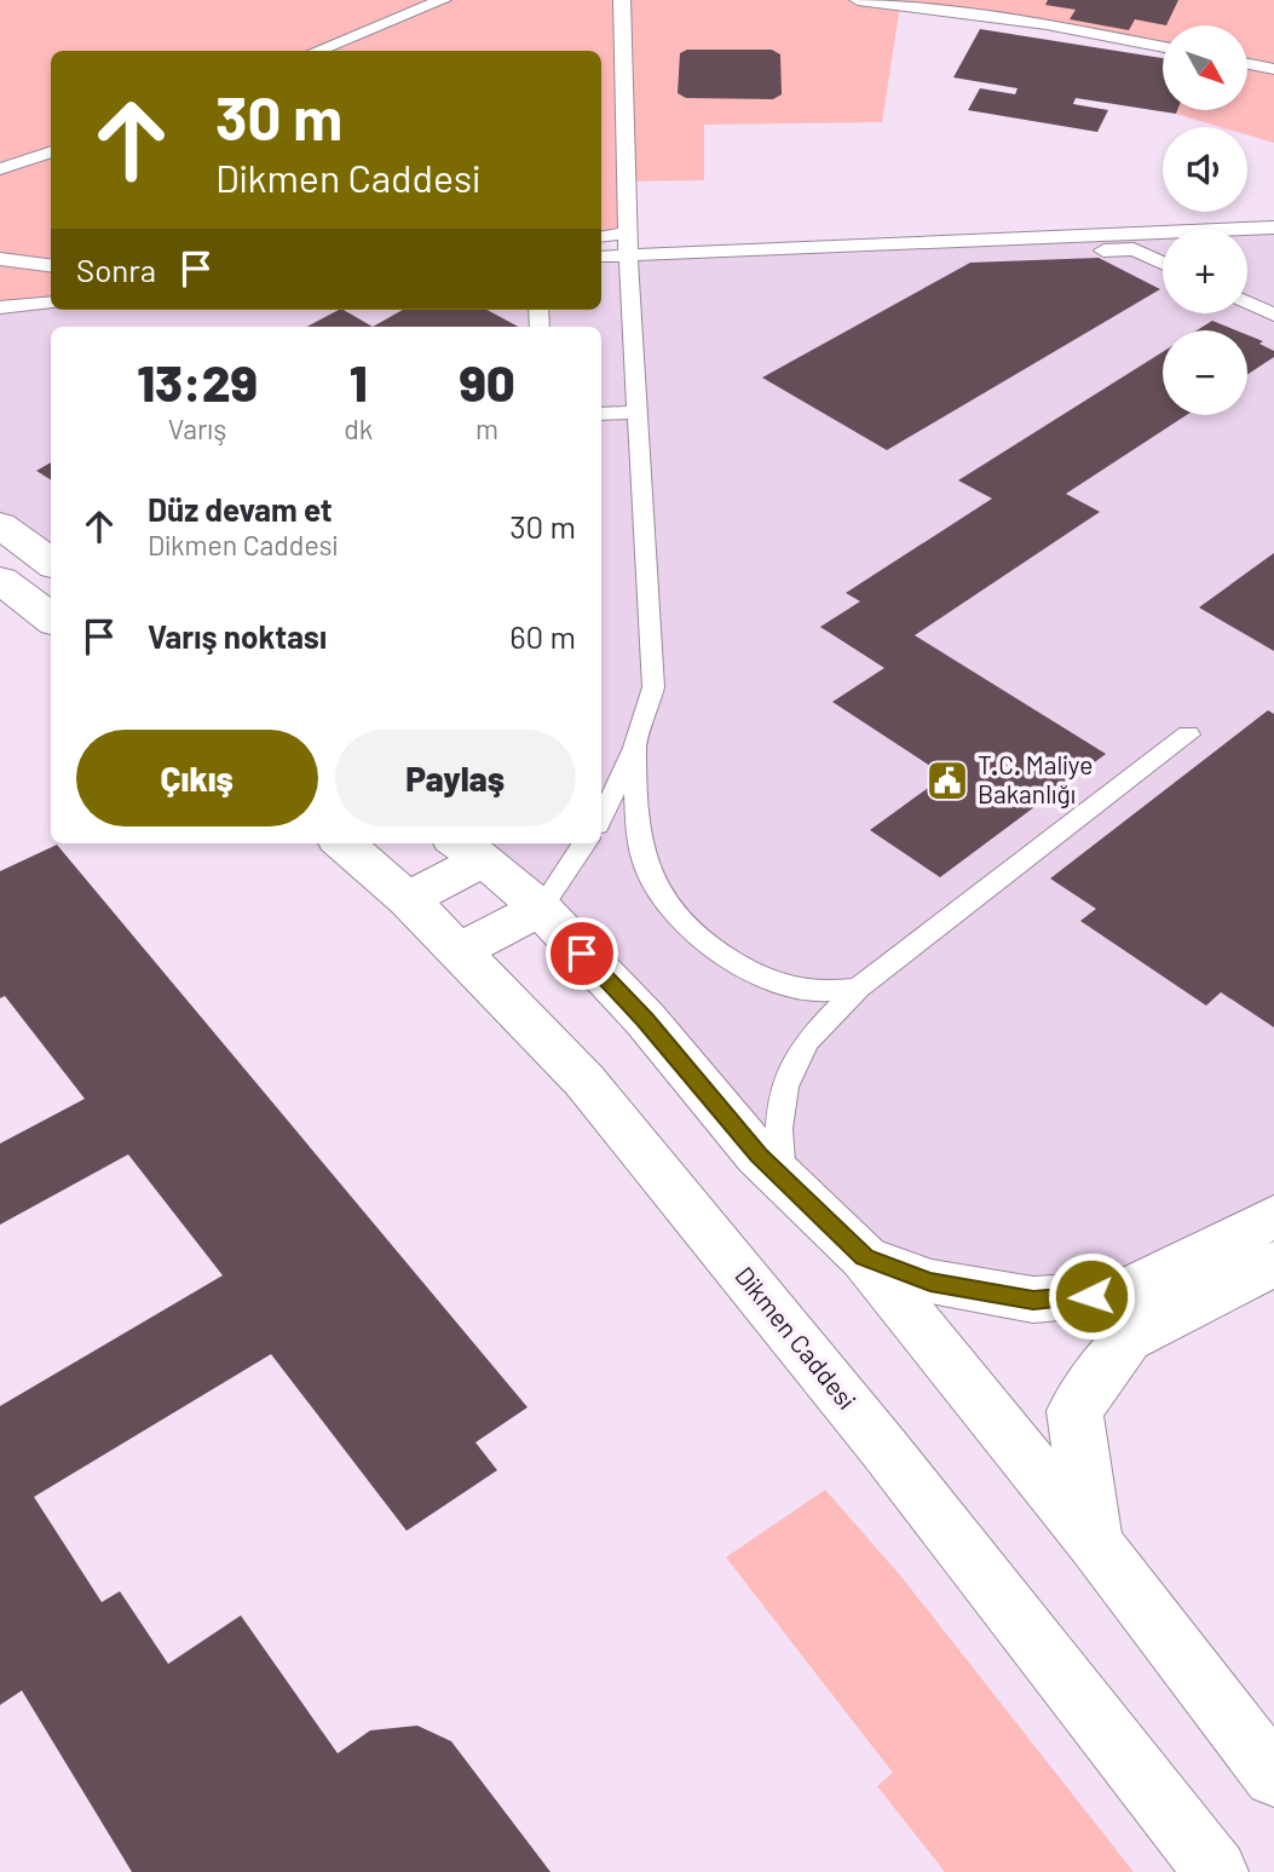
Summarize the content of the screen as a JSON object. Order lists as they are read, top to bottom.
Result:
{
  "streets": {
    "main road": ["Dikmen Caddesi"]
  },
  "places": {
    "public building": ["T.C. Maliye Bakanlığı"]
  },
  "north": "bottom right",
  "page": {
    "map_buttons": ["+", "−"],
    "turn": ["30 m", "Dikmen Caddesi"],
    "then": "Sonra",
    "eta": [
      "13:29",
      "Varış",
      "1",
      "dk",
      "90",
      "m"
    ],
    "list": [
      {
        "name": "Düz devam et",
        "note": "Dikmen Caddesi",
        "value": "30 m"
      },
      {
        "name": "Varış noktası",
        "value": "60 m"
      }
    ],
    "buttons": ["Çıkış", "Paylaş"]
  }
}
